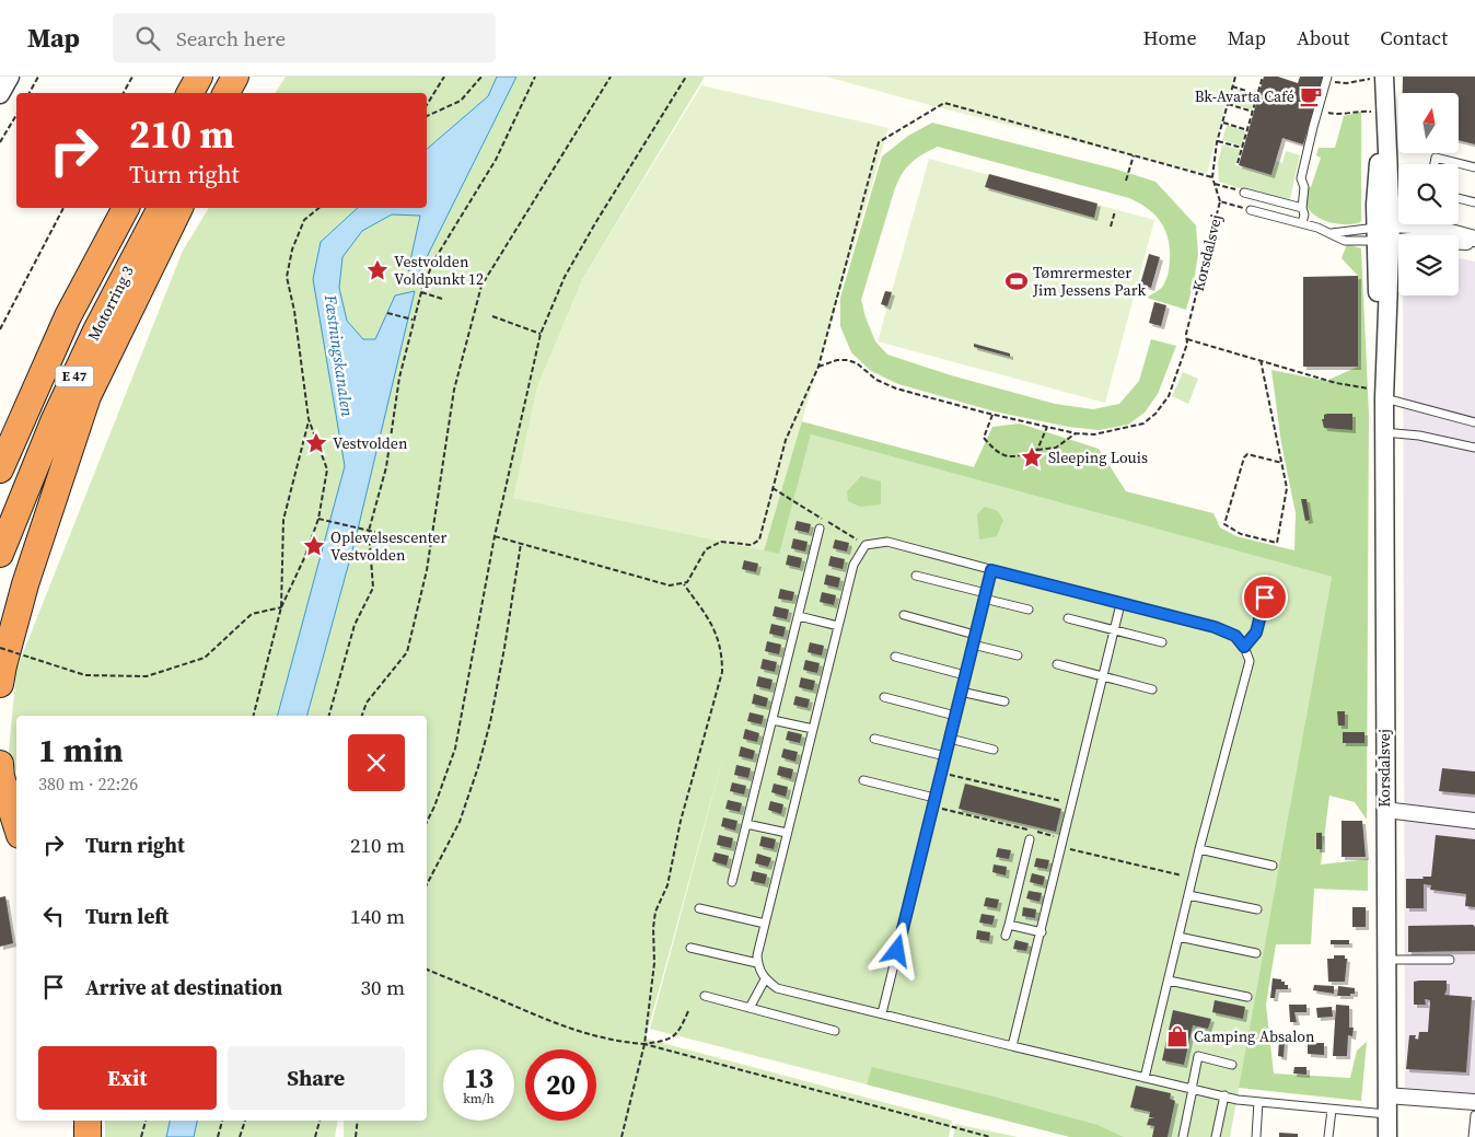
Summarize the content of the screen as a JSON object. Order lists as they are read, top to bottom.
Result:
{
  "streets": {
    "highway": ["Motorring 3", "E 47"],
    "street": ["Korsdalsvej"]
  },
  "water": ["Fæstningskanalen"],
  "places": {
    "cafe": ["Bk-Avarta Café"],
    "place": [
      "Vestvolden Voldpunkt 12",
      "Vestvolden",
      "Sleeping Louis",
      "Oplevelsescenter Vestvolden"
    ],
    "sports": ["Tømrermester Jim Jessens Park"],
    "shop": ["Camping Absalon"]
  },
  "north": "top",
  "page": {
    "header": "Map",
    "search": "Search here",
    "nav": [
      "Home",
      "Map",
      "About",
      "Contact"
    ],
    "turn": ["210 m", "Turn right"],
    "heading": ["1 min", "380 m · 22:26"],
    "list": [
      {
        "name": "Turn right",
        "value": "210 m"
      },
      {
        "name": "Turn left",
        "value": "140 m"
      },
      {
        "name": "Arrive at destination",
        "value": "30 m"
      }
    ],
    "buttons": ["Exit", "Share"],
    "speed": "13 km/h",
    "limit": "20"
  }
}
